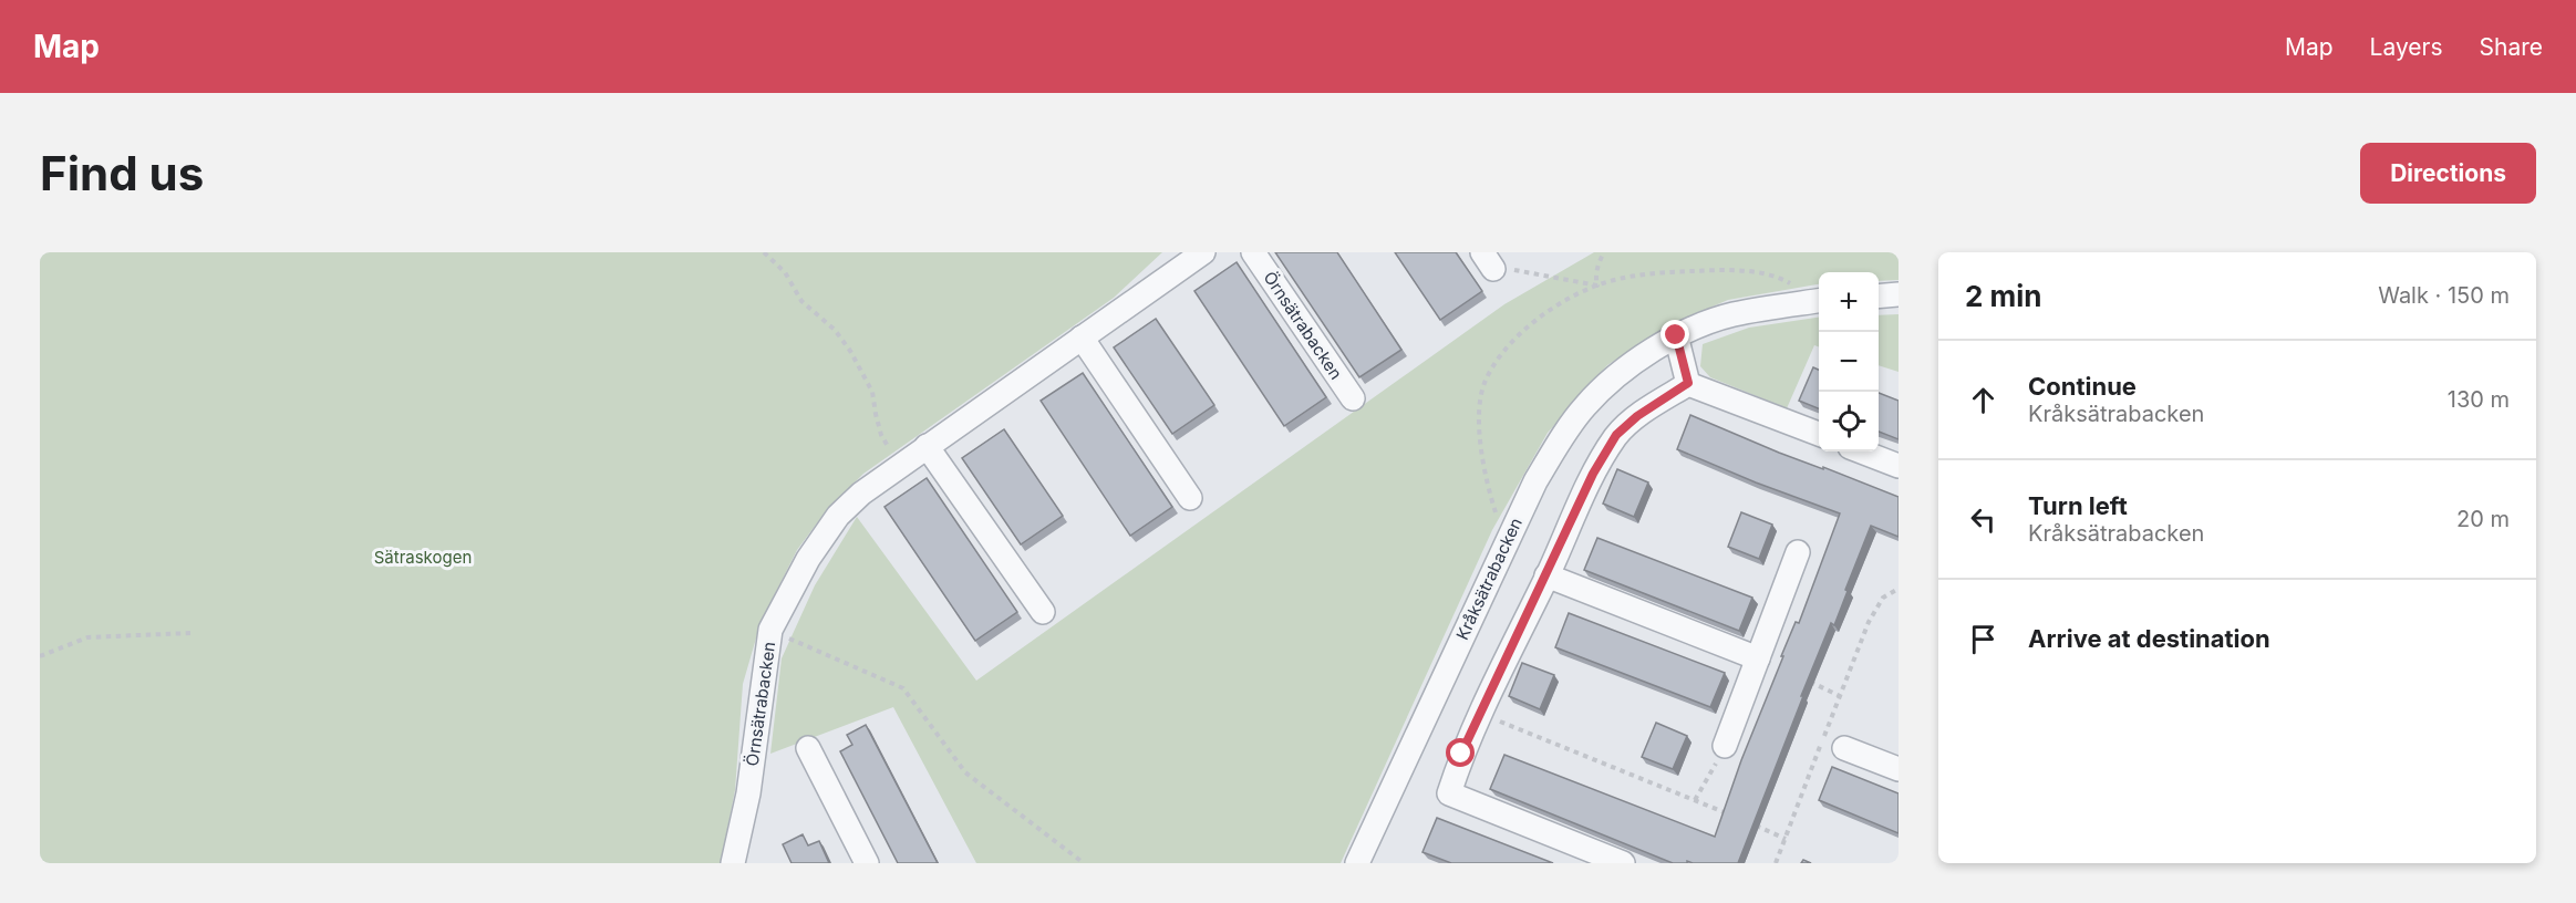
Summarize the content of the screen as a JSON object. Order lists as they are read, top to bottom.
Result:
{
  "streets": {
    "street": ["Örnsätrabacken", "Kråksätrabacken"]
  },
  "parks": ["Sätraskogen"],
  "page": {
    "header": "Map",
    "nav": ["Map", "Layers", "Share"],
    "buttons": "Directions",
    "title": "Find us",
    "heading": ["2 min", "Walk · 150 m"],
    "map_buttons": ["+", "−"],
    "list": [
      ["Continue", "Kråksätrabacken", "130 m"],
      ["Turn left", "Kråksätrabacken", "20 m"],
      "Arrive at destination"
    ]
  }
}
